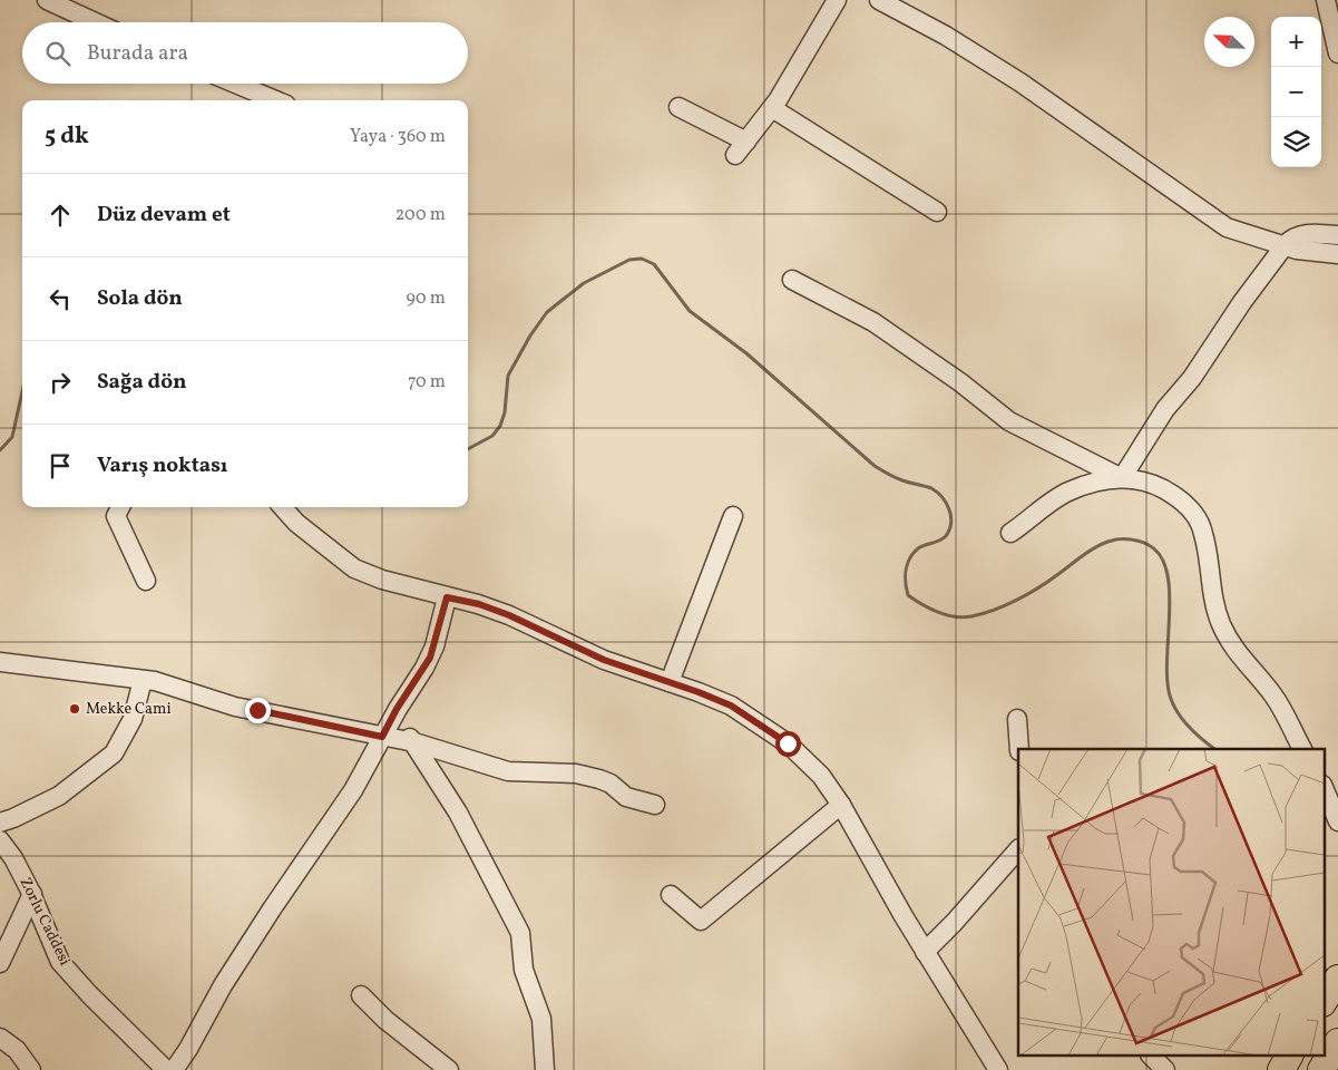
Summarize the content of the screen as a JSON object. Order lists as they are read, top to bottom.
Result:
{
  "streets": {
    "street": ["Zorlu Caddesi"]
  },
  "places": ["Mekke Cami"],
  "north": "top left",
  "page": {
    "map_buttons": ["+", "−"],
    "search": "Burada ara",
    "heading": ["5 dk", "Yaya · 360 m"],
    "list": [
      ["Düz devam et", "200 m"],
      ["Sola dön", "90 m"],
      ["Sağa dön", "70 m"],
      "Varış noktası"
    ]
  }
}
